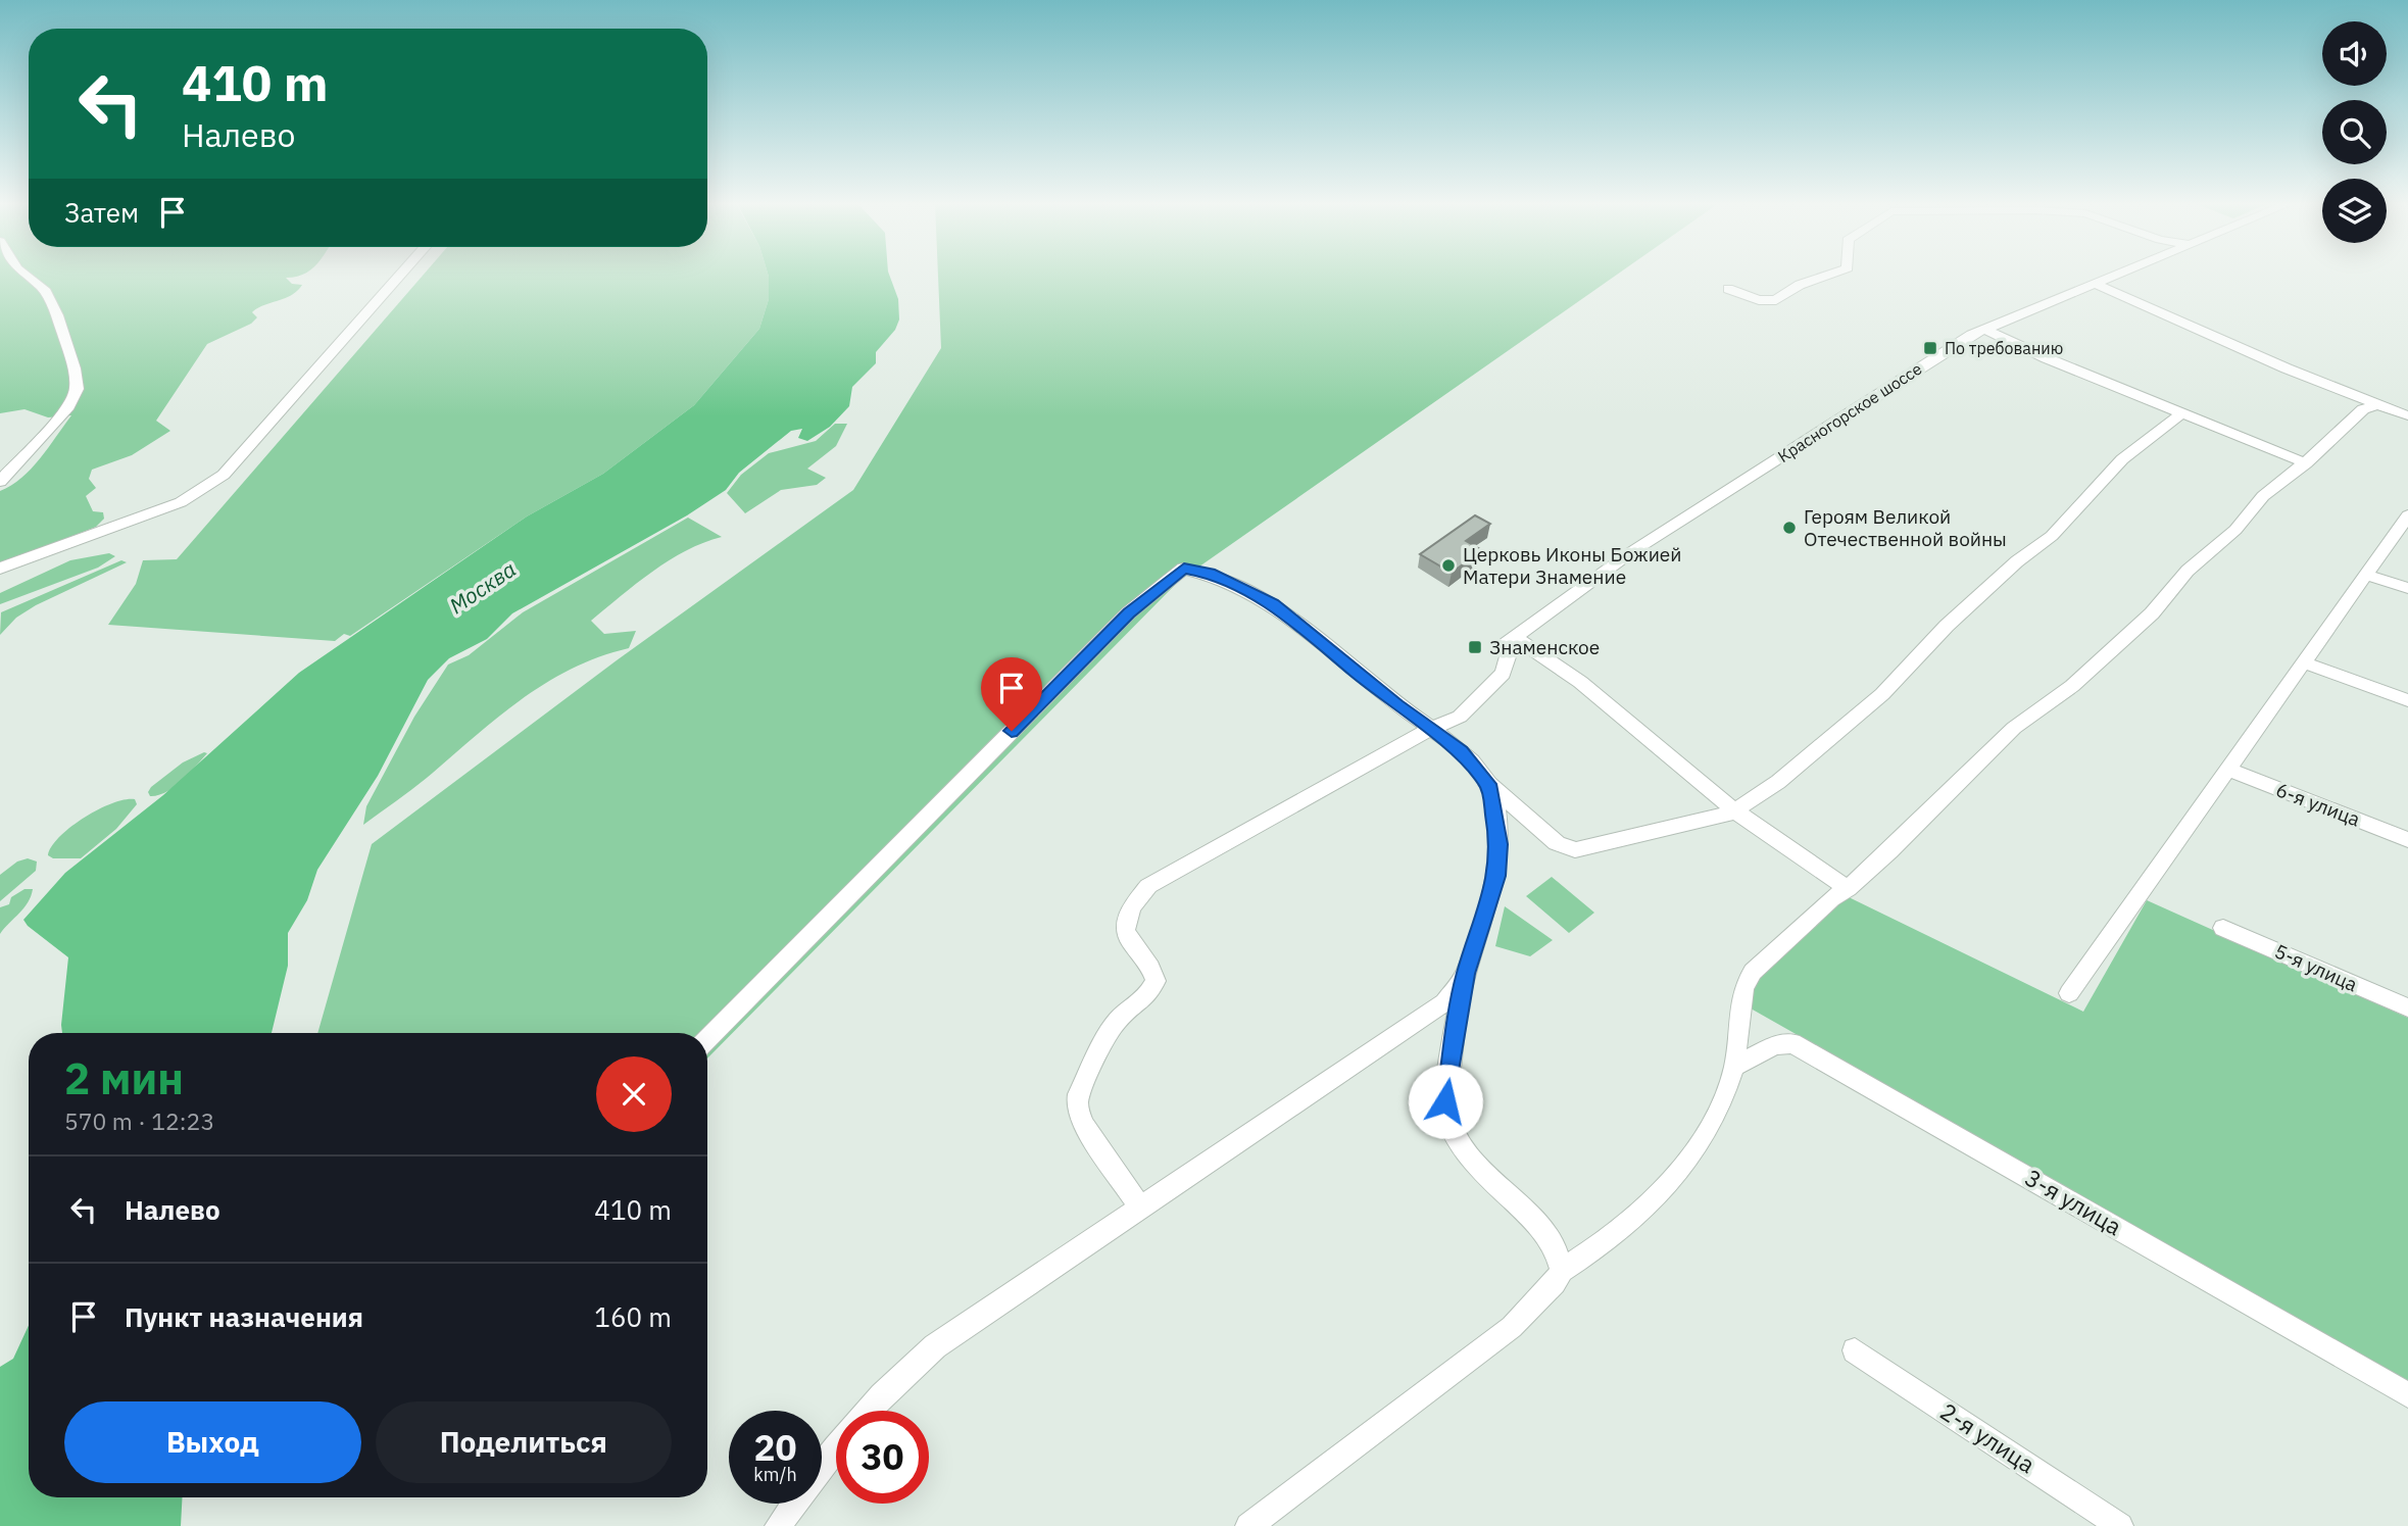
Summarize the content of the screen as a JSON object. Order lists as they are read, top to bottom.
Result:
{
  "streets": {
    "street": [
      "Красногорское шоссе",
      "6-я улица",
      "5-я улица",
      "3-я улица",
      "2-я улица"
    ]
  },
  "water": ["Москва"],
  "places": {
    "transit": ["По требованию", "Знаменское"],
    "other": ["Героям Великой Отечественной войны", "Церковь Иконы Божией Матери Знамение"]
  },
  "page": {
    "turn": ["410 m", "Налево"],
    "then": "Затем",
    "heading": ["2 мин", "570 m · 12:23"],
    "list": [
      {
        "name": "Налево",
        "value": "410 m"
      },
      {
        "name": "Пункт назначения",
        "value": "160 m"
      }
    ],
    "buttons": ["Выход", "Поделиться"],
    "speed": "20 km/h",
    "limit": "30"
  }
}
